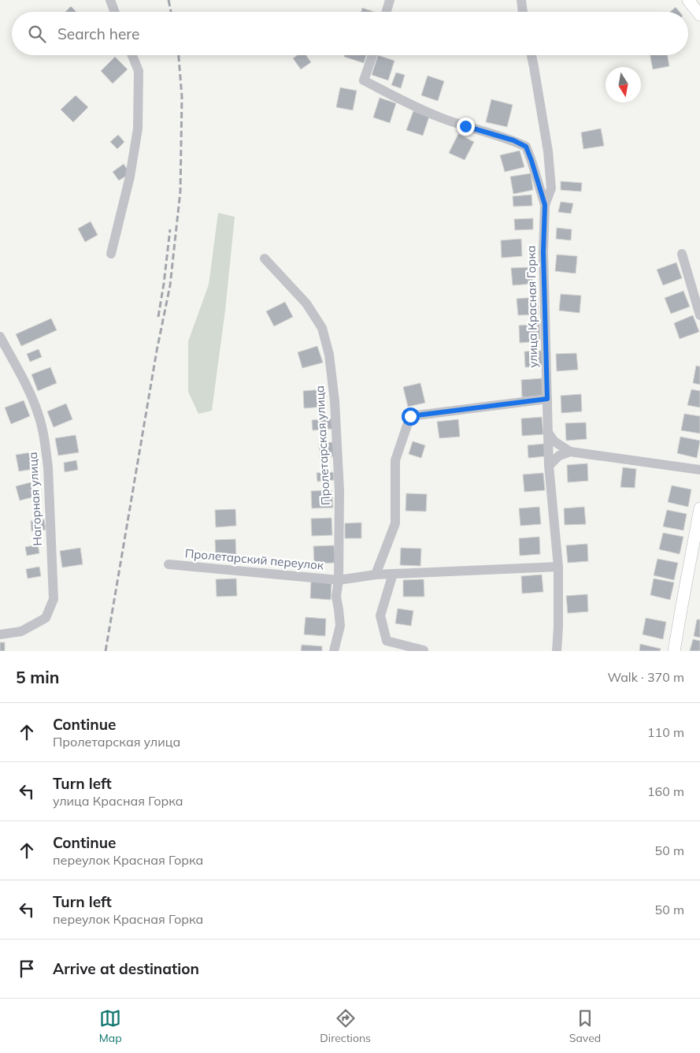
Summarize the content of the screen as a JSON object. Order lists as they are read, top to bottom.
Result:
{
  "streets": {
    "street": [
      "улица Красная Горка",
      "Пролетарская улица",
      "Нагорная улица",
      "Пролетарский переулок"
    ]
  },
  "crossings": [
    ["улица Красная Горка", "Пролетарский переулок"],
    ["Пролетарская улица", "Пролетарский переулок"]
  ],
  "north": "bottom",
  "page": {
    "search": "Search here",
    "heading": ["5 min", "Walk · 370 m"],
    "list": [
      ["Continue", "Пролетарская улица", "110 m"],
      ["Turn left", "улица Красная Горка", "160 m"],
      ["Continue", "переулок Красная Горка", "50 m"],
      ["Turn left", "переулок Красная Горка", "50 m"],
      "Arrive at destination"
    ],
    "nav": ["Map", "Directions", "Saved"]
  }
}
